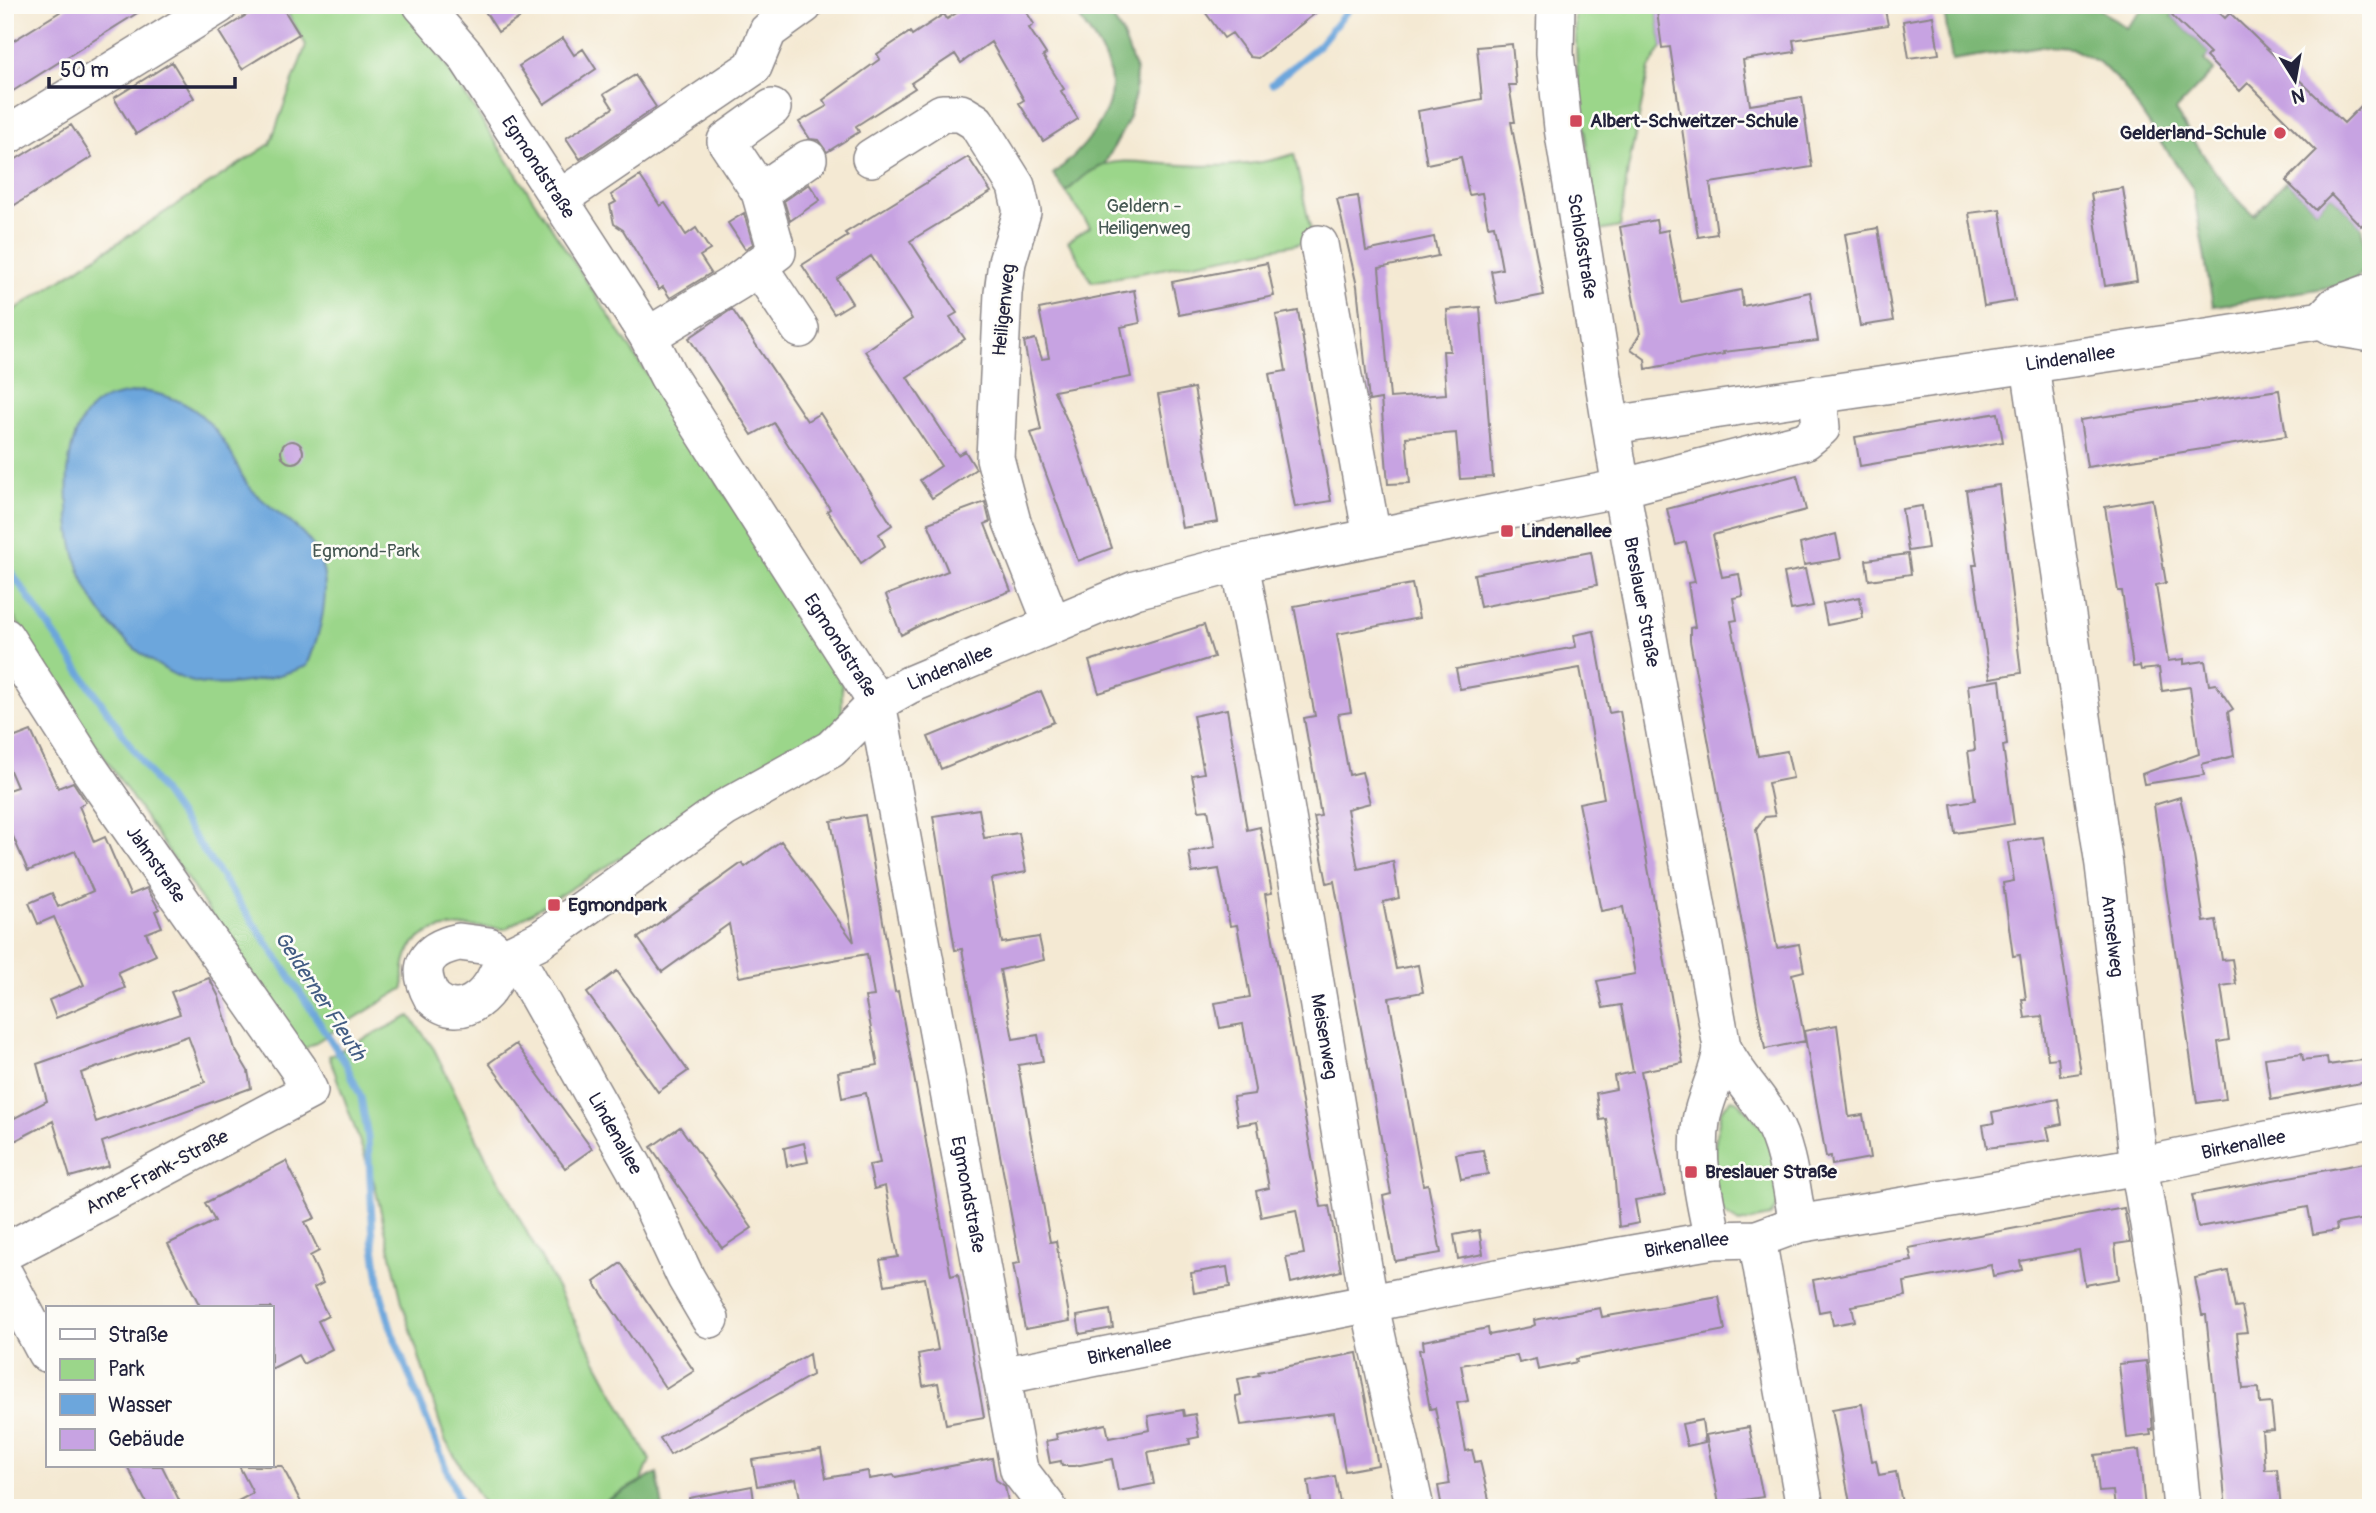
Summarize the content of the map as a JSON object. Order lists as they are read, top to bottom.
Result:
{
  "streets": {
    "street": [
      "Egmondstraße",
      "Schloßstraße",
      "Heiligenweg",
      "Lindenallee",
      "Breslauer Straße",
      "Jahnstraße",
      "Amselweg",
      "Meisenweg",
      "Birkenallee",
      "Anne-Frank-Straße"
    ]
  },
  "crossings": [
    ["Egmondstraße", "Lindenallee"],
    ["Egmondstraße", "Birkenallee"],
    ["Schloßstraße", "Lindenallee"],
    ["Schloßstraße", "Breslauer Straße"],
    ["Heiligenweg", "Lindenallee"],
    ["Lindenallee", "Breslauer Straße"],
    ["Lindenallee", "Amselweg"],
    ["Lindenallee", "Meisenweg"],
    ["Breslauer Straße", "Birkenallee"],
    ["Jahnstraße", "Anne-Frank-Straße"],
    ["Amselweg", "Birkenallee"],
    ["Meisenweg", "Birkenallee"]
  ],
  "water": ["Gelderner Fleuth"],
  "parks": ["Geldern - Heiligenweg", "Egmond-Park"],
  "places": {
    "transit": [
      "Albert-Schweitzer-Schule",
      "Lindenallee",
      "Egmondpark",
      "Breslauer Straße"
    ],
    "other": ["Gelderland-Schule"]
  },
  "legend": [
    "Straße",
    "Park",
    "Wasser",
    "Gebäude"
  ],
  "scale_bar": "50 m",
  "north": "bottom"
}
